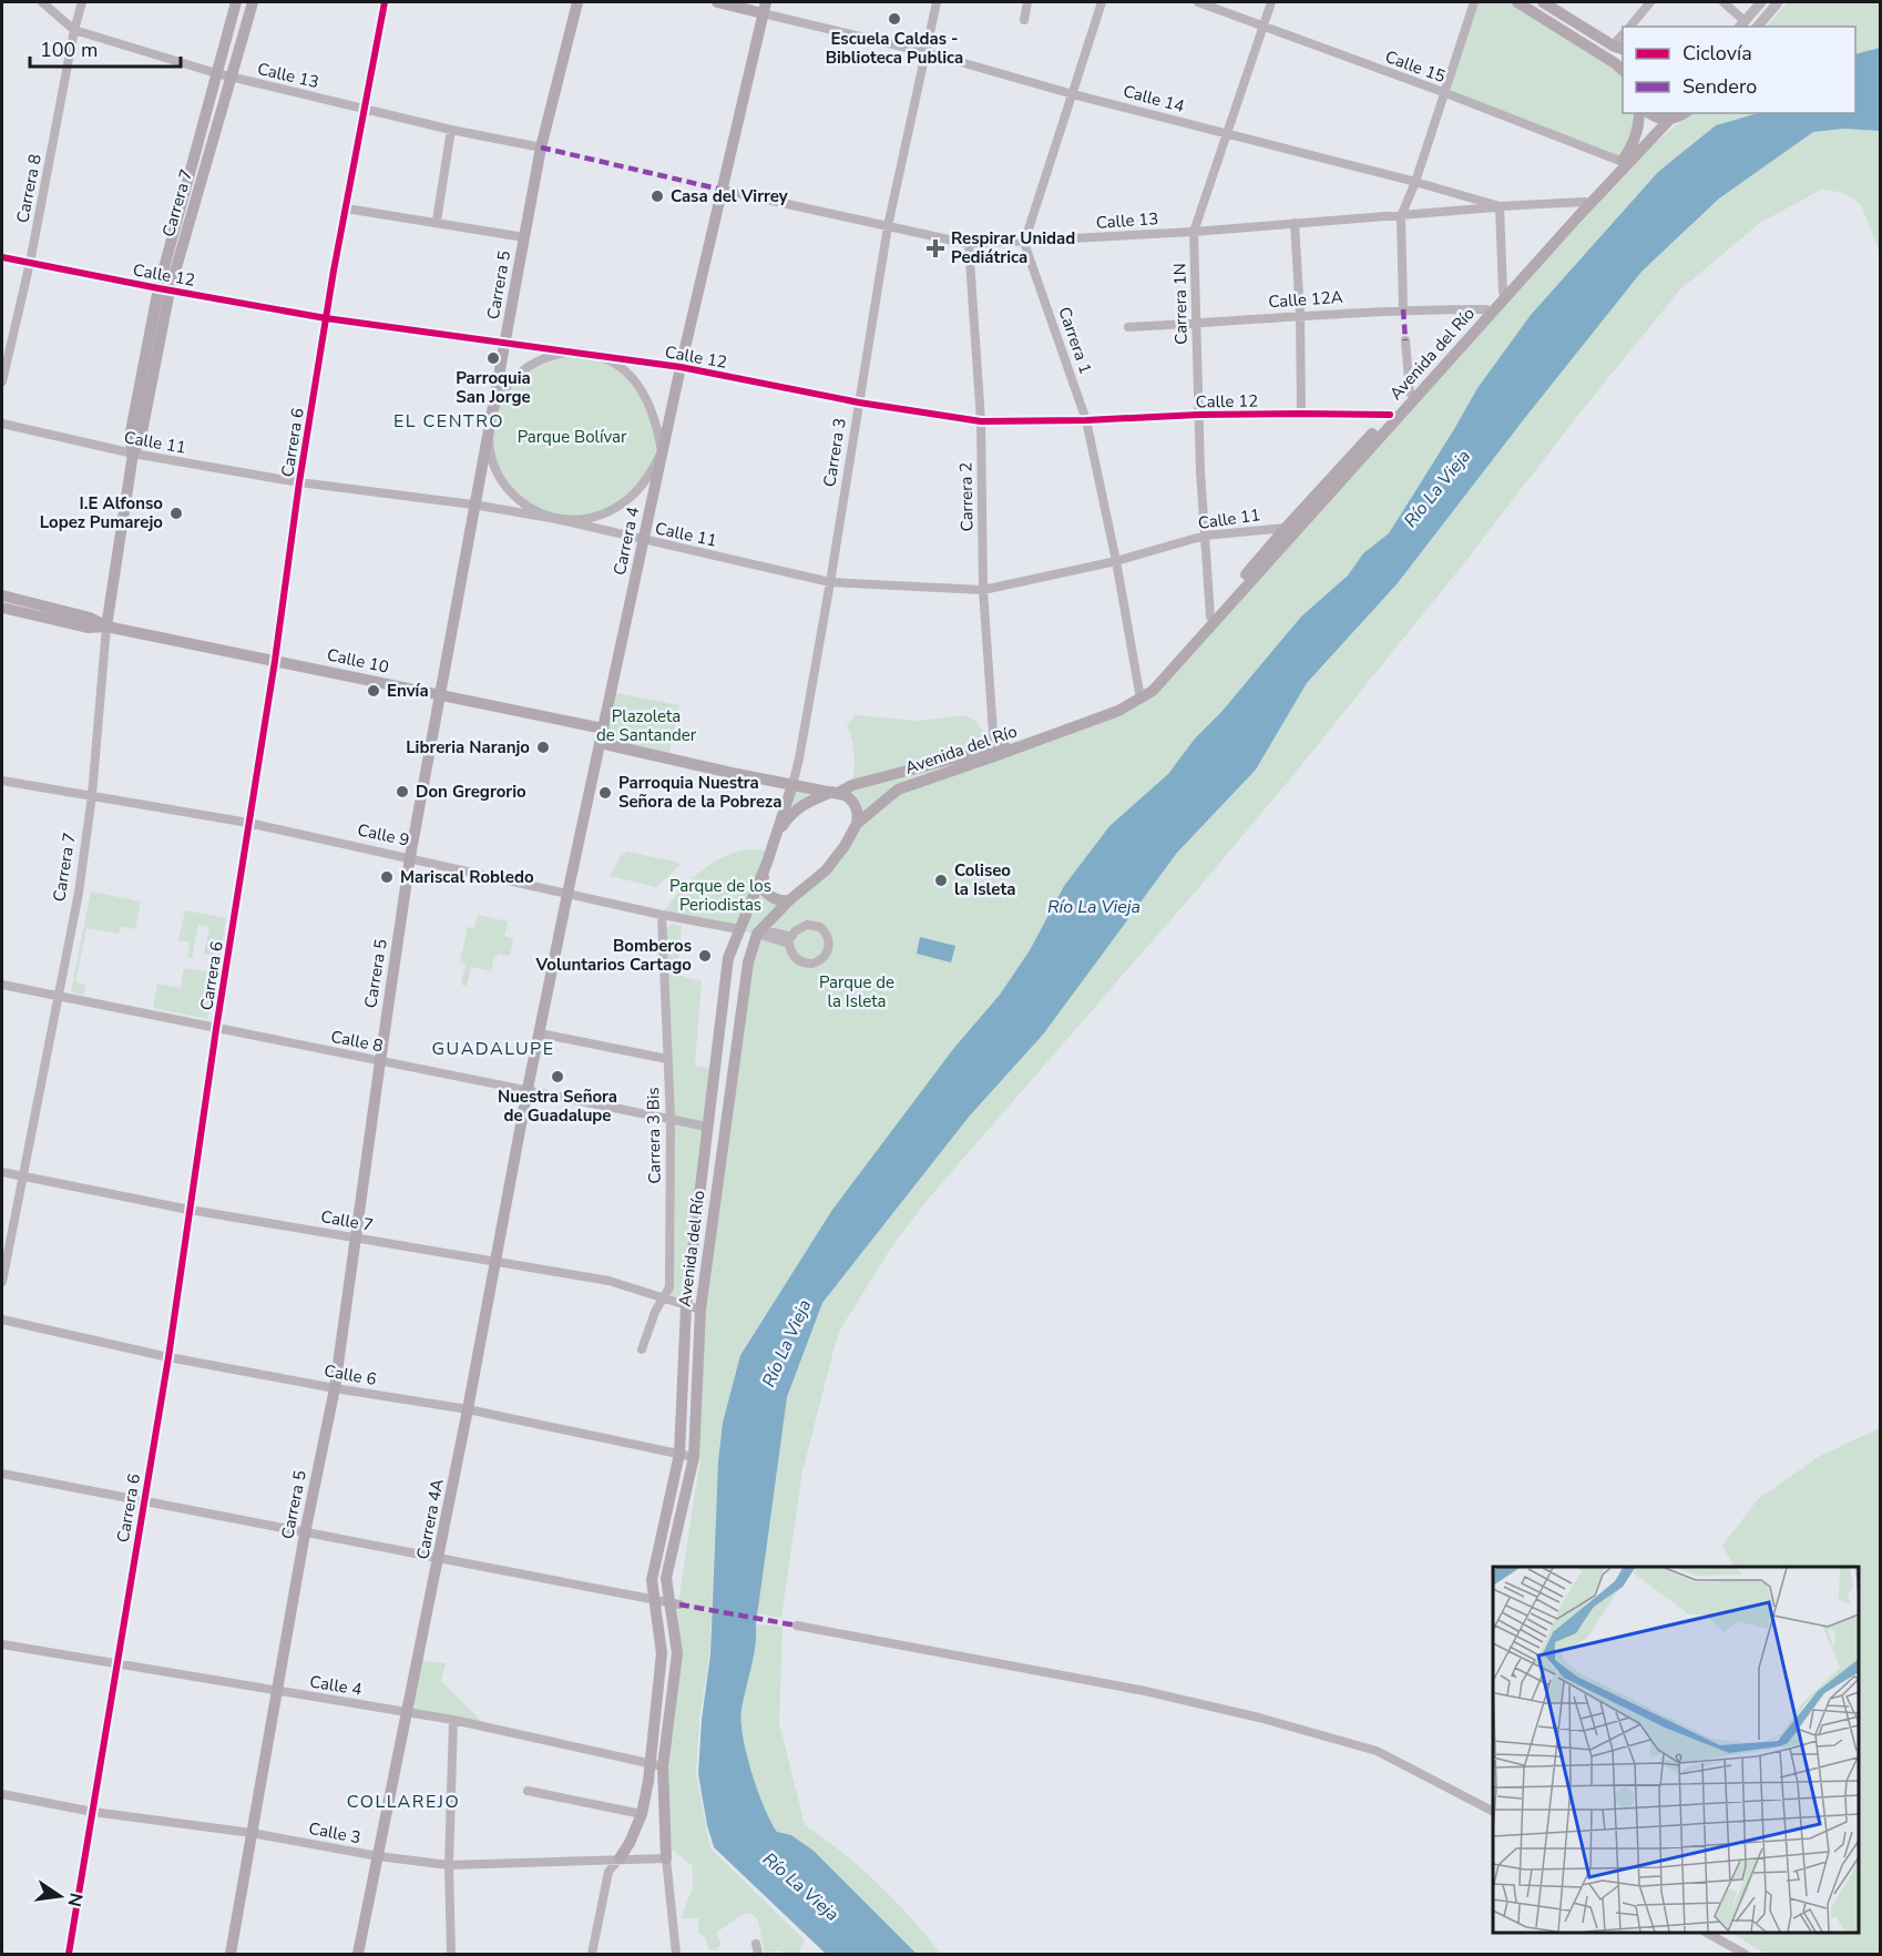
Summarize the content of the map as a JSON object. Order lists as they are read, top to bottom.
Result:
{
  "streets": {
    "main road": [
      "Calle 14",
      "Carrera 7",
      "Carrera 5",
      "Avenida del Río",
      "Carrera 3",
      "Carrera 4",
      "Calle 10",
      "Calle 9",
      "Carrera 4A"
    ],
    "street": [
      "Calle 15",
      "Calle 13",
      "Carrera 8",
      "Calle 12",
      "Calle 12A",
      "Carrera 1N",
      "Carrera 1",
      "Calle 11",
      "Carrera 6",
      "Carrera 2",
      "Calle 8",
      "Carrera 3 Bis",
      "Calle 7",
      "Calle 6",
      "Calle 4",
      "Calle 3"
    ]
  },
  "crossings": [
    ["Calle 15", "Carrera 1N"],
    ["Calle 15", "Avenida del Río"],
    ["Calle 13", "Calle 14"],
    ["Calle 13", "Carrera 8"],
    ["Calle 13", "Carrera 7"],
    ["Calle 13", "Carrera 5"],
    ["Calle 13", "Carrera 1N"],
    ["Calle 13", "Carrera 1"],
    ["Calle 13", "Carrera 6"],
    ["Calle 13", "Carrera 3"],
    ["Calle 13", "Carrera 2"],
    ["Calle 13", "Carrera 4"],
    ["Calle 14", "Carrera 1N"],
    ["Calle 14", "Avenida del Río"],
    ["Calle 14", "Carrera 3"],
    ["Calle 14", "Carrera 4"],
    ["Carrera 8", "Calle 12"],
    ["Carrera 7", "Calle 12"],
    ["Carrera 7", "Calle 11"],
    ["Carrera 7", "Calle 10"],
    ["Carrera 7", "Calle 9"],
    ["Carrera 7", "Calle 8"],
    ["Carrera 7", "Calle 7"],
    ["Calle 12", "Carrera 5"],
    ["Calle 12", "Carrera 1N"],
    ["Calle 12", "Carrera 1"],
    ["Calle 12", "Avenida del Río"],
    ["Calle 12", "Calle 11"],
    ["Calle 12", "Carrera 6"],
    ["Calle 12", "Carrera 3"],
    ["Calle 12", "Carrera 2"],
    ["Calle 12", "Carrera 4"],
    ["Carrera 5", "Calle 11"],
    ["Carrera 5", "Carrera 4"],
    ["Carrera 5", "Calle 10"],
    ["Carrera 5", "Calle 9"],
    ["Carrera 5", "Calle 8"],
    ["Carrera 5", "Calle 7"],
    ["Carrera 5", "Calle 6"],
    ["Carrera 5", "Calle 4"],
    ["Carrera 5", "Calle 3"],
    ["Calle 12A", "Carrera 1N"],
    ["Calle 12A", "Avenida del Río"],
    ["Carrera 1N", "Avenida del Río"],
    ["Carrera 1N", "Calle 11"],
    ["Carrera 1", "Avenida del Río"],
    ["Carrera 1", "Calle 11"],
    ["Avenida del Río", "Calle 11"],
    ["Avenida del Río", "Carrera 3"],
    ["Avenida del Río", "Carrera 2"],
    ["Avenida del Río", "Calle 9"],
    ["Avenida del Río", "Calle 8"],
    ["Avenida del Río", "Calle 7"],
    ["Avenida del Río", "Calle 6"],
    ["Avenida del Río", "Calle 4"],
    ["Avenida del Río", "Calle 3"],
    ["Calle 11", "Carrera 6"],
    ["Calle 11", "Carrera 3"],
    ["Calle 11", "Carrera 2"],
    ["Calle 11", "Carrera 4"],
    ["Carrera 6", "Calle 10"],
    ["Carrera 6", "Calle 9"],
    ["Carrera 6", "Calle 8"],
    ["Carrera 6", "Calle 7"],
    ["Carrera 6", "Calle 6"],
    ["Carrera 6", "Calle 4"],
    ["Carrera 6", "Calle 3"],
    ["Carrera 4", "Calle 10"],
    ["Carrera 4", "Calle 9"],
    ["Carrera 4", "Calle 8"],
    ["Carrera 4", "Carrera 4A"],
    ["Calle 9", "Carrera 3 Bis"],
    ["Calle 8", "Carrera 3 Bis"],
    ["Calle 8", "Carrera 4A"],
    ["Carrera 3 Bis", "Calle 7"],
    ["Calle 7", "Carrera 4A"],
    ["Calle 6", "Carrera 4A"],
    ["Carrera 4A", "Calle 4"],
    ["Carrera 4A", "Calle 3"]
  ],
  "districts": ["EL CENTRO", "GUADALUPE", "COLLAREJO"],
  "water": ["Río La Vieja"],
  "parks": [
    "Parque Bolívar",
    "Plazoleta de Santander",
    "Parque de los Periodistas",
    "Parque de la Isleta"
  ],
  "places": {
    "other": [
      "Escuela Caldas - Biblioteca Publica",
      "Casa del Virrey",
      "Parroquia San Jorge",
      "I.E Alfonso Lopez Pumarejo",
      "Envía",
      "Libreria Naranjo",
      "Don Gregrorio",
      "Parroquia Nuestra Señora de la Pobreza",
      "Mariscal Robledo",
      "Coliseo la Isleta",
      "Bomberos Voluntarios Cartago",
      "Nuestra Señora de Guadalupe"
    ],
    "health": ["Respirar Unidad Pediátrica"]
  },
  "legend": ["Ciclovía", "Sendero"],
  "scale_bar": "100 m",
  "north": "right"
}
